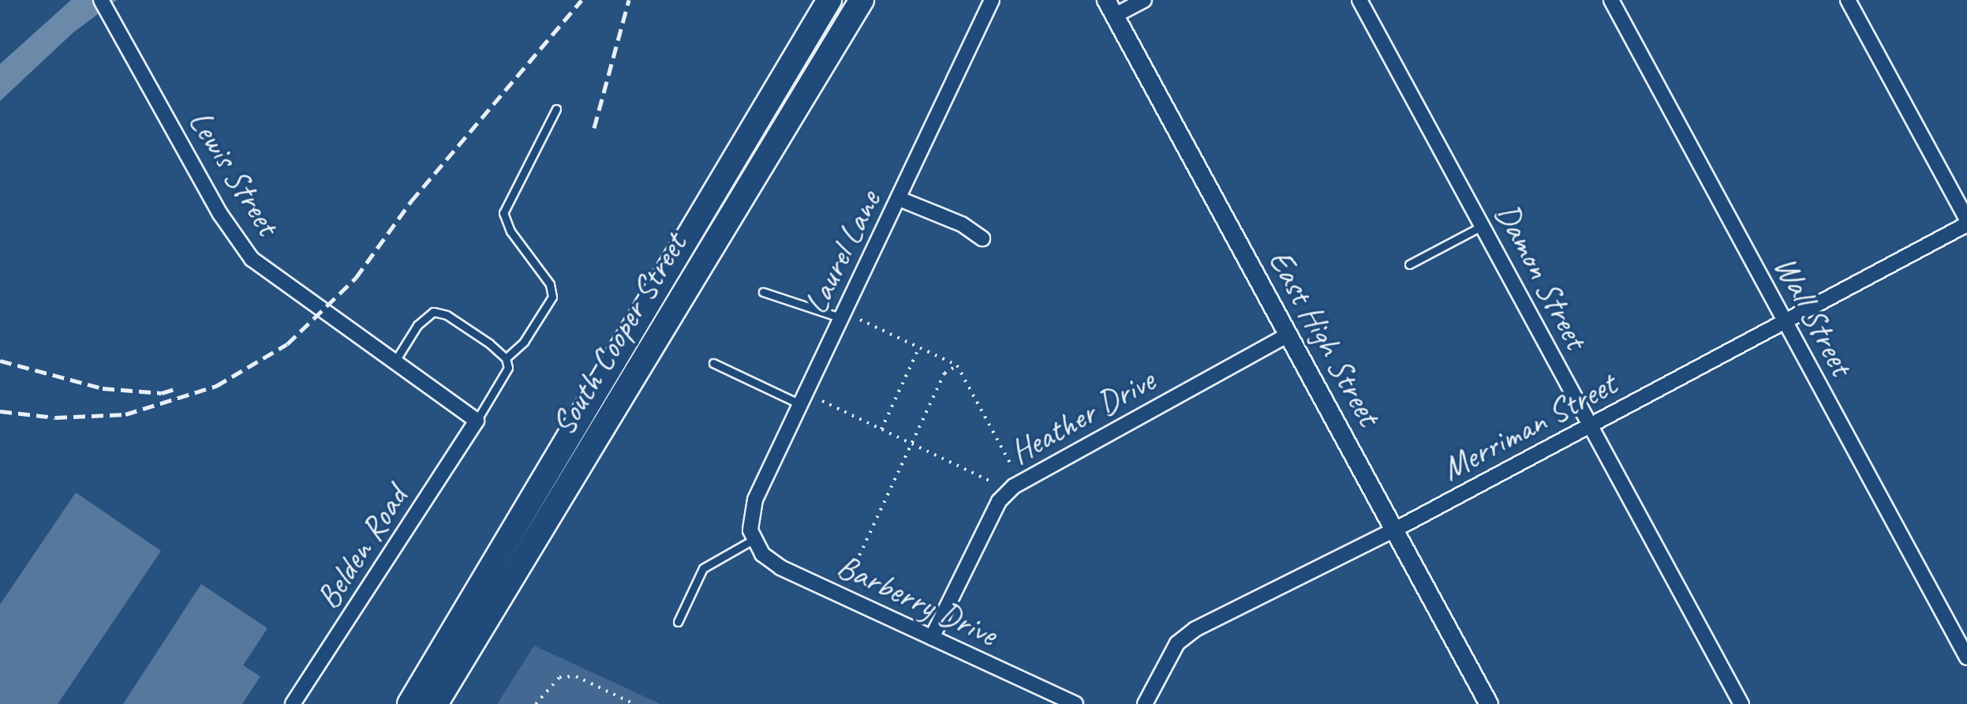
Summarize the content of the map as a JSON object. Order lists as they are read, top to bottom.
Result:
{
  "streets": {
    "main road": ["South Cooper Street"],
    "street": [
      "Lewis Street",
      "Laurel Lane",
      "Damon Street",
      "Wall Street",
      "East High Street",
      "Heather Drive",
      "Merriman Street",
      "Belden Road",
      "Barberry Drive"
    ]
  },
  "crossings": [
    ["Lewis Street", "Belden Road"],
    ["Laurel Lane", "Barberry Drive"],
    ["Damon Street", "Merriman Street"],
    ["Wall Street", "Merriman Street"],
    ["East High Street", "Heather Drive"],
    ["East High Street", "Merriman Street"],
    ["Heather Drive", "Barberry Drive"]
  ]
}
